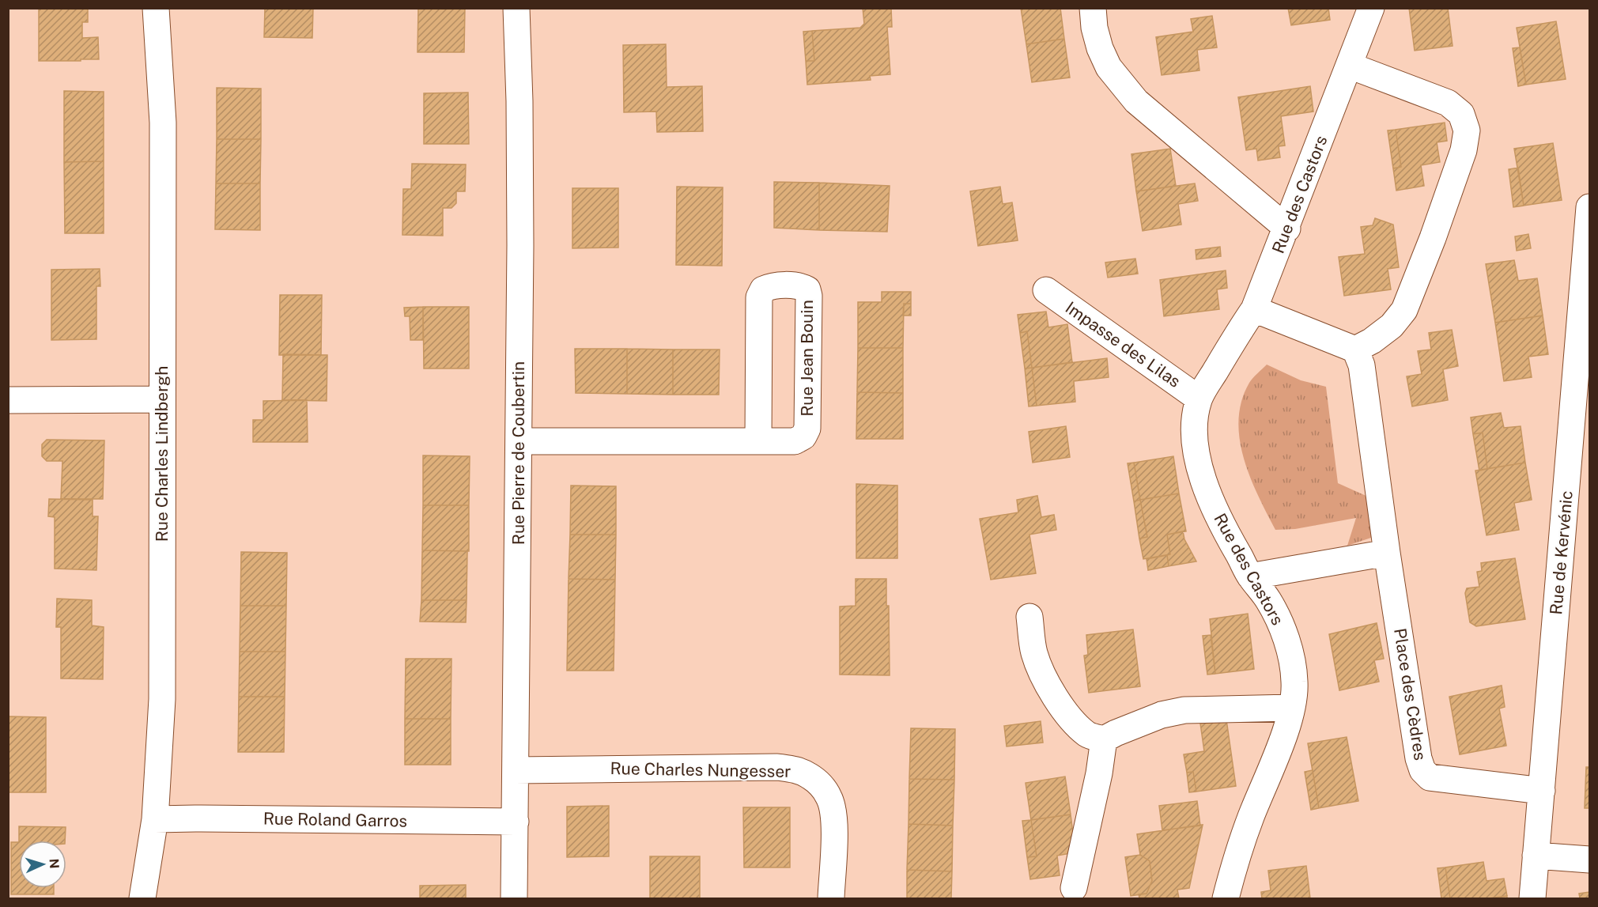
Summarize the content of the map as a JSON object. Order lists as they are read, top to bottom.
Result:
{
  "streets": {
    "street": [
      "Rue des Castors",
      "Impasse des Lilas",
      "Rue Jean Bouin",
      "Rue Pierre de Coubertin",
      "Rue Charles Lindbergh",
      "Rue de Kervénic",
      "Place des Cèdres",
      "Rue Charles Nungesser",
      "Rue Roland Garros"
    ]
  },
  "crossings": [
    ["Rue des Castors", "Impasse des Lilas"],
    ["Rue Jean Bouin", "Rue Pierre de Coubertin"],
    ["Rue Pierre de Coubertin", "Rue Charles Nungesser"],
    ["Rue Pierre de Coubertin", "Rue Roland Garros"],
    ["Rue Charles Lindbergh", "Rue Roland Garros"],
    ["Rue de Kervénic", "Place des Cèdres"]
  ],
  "north": "right"
}
